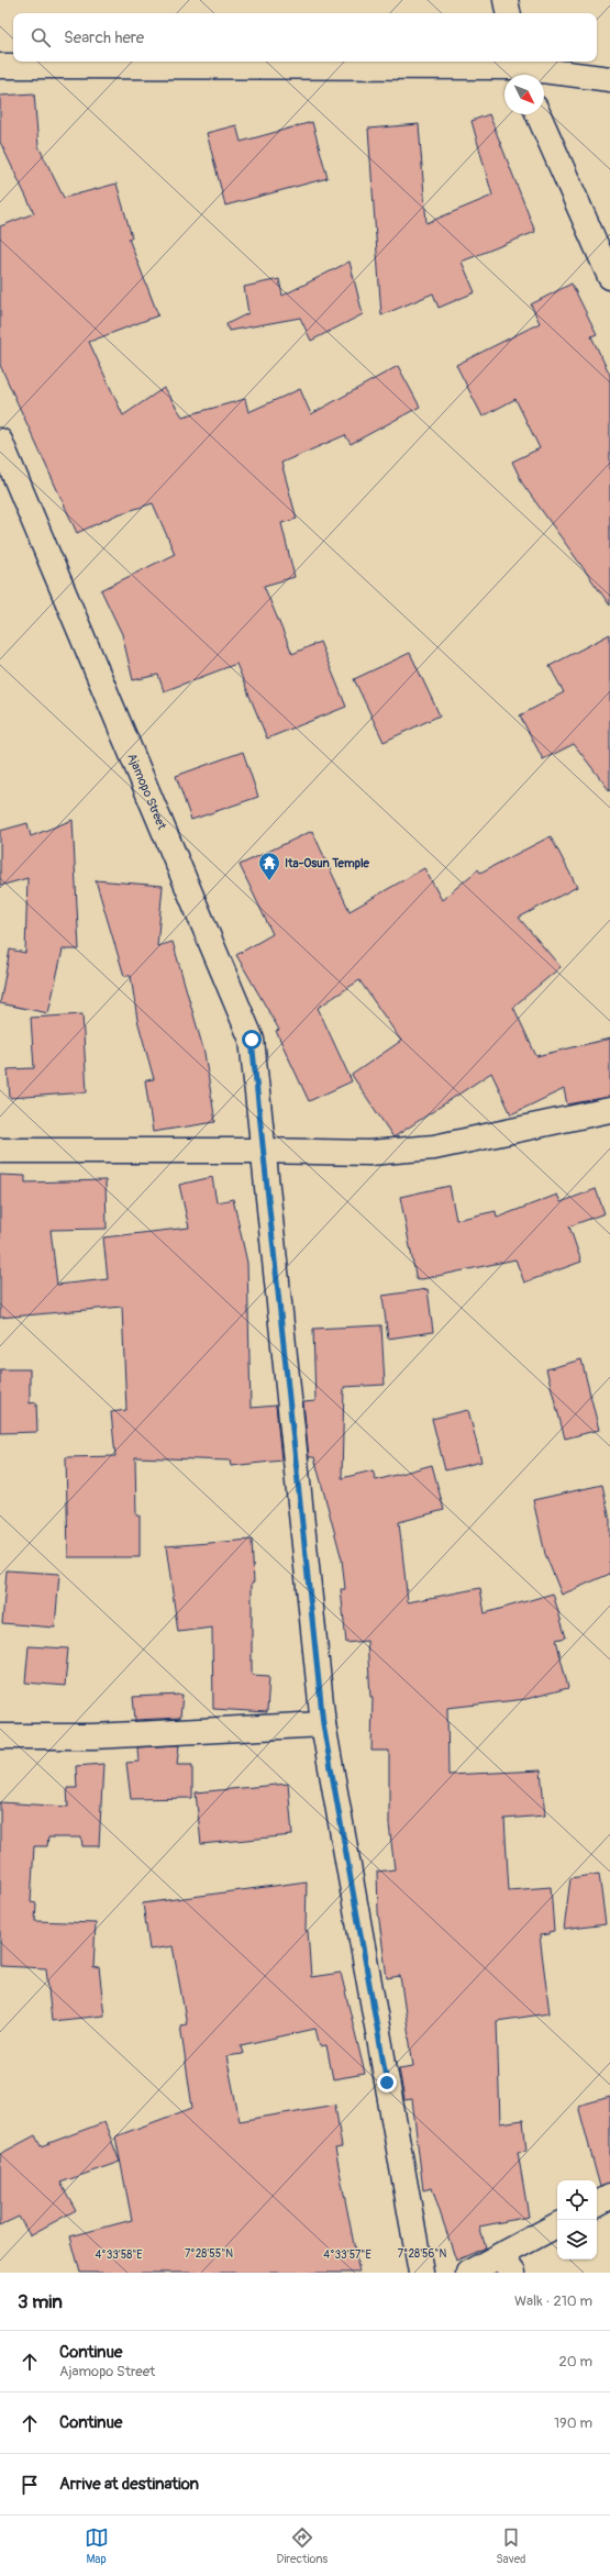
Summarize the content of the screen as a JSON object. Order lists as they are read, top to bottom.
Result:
{
  "streets": {
    "street": ["Ajamopo Street"]
  },
  "places": {
    "temple": ["Ita-Osun Temple"]
  },
  "north": "bottom right",
  "page": {
    "search": "Search here",
    "heading": ["3 min", "Walk · 210 m"],
    "list": [
      ["Continue", "Ajamopo Street", "20 m"],
      ["Continue", "190 m"],
      "Arrive at destination"
    ],
    "nav": ["Map", "Directions", "Saved"]
  },
  "coordinates": [
    "7°28'55\"N",
    "7°28'56\"N",
    "4°33'58\"E",
    "4°33'57\"E"
  ]
}
